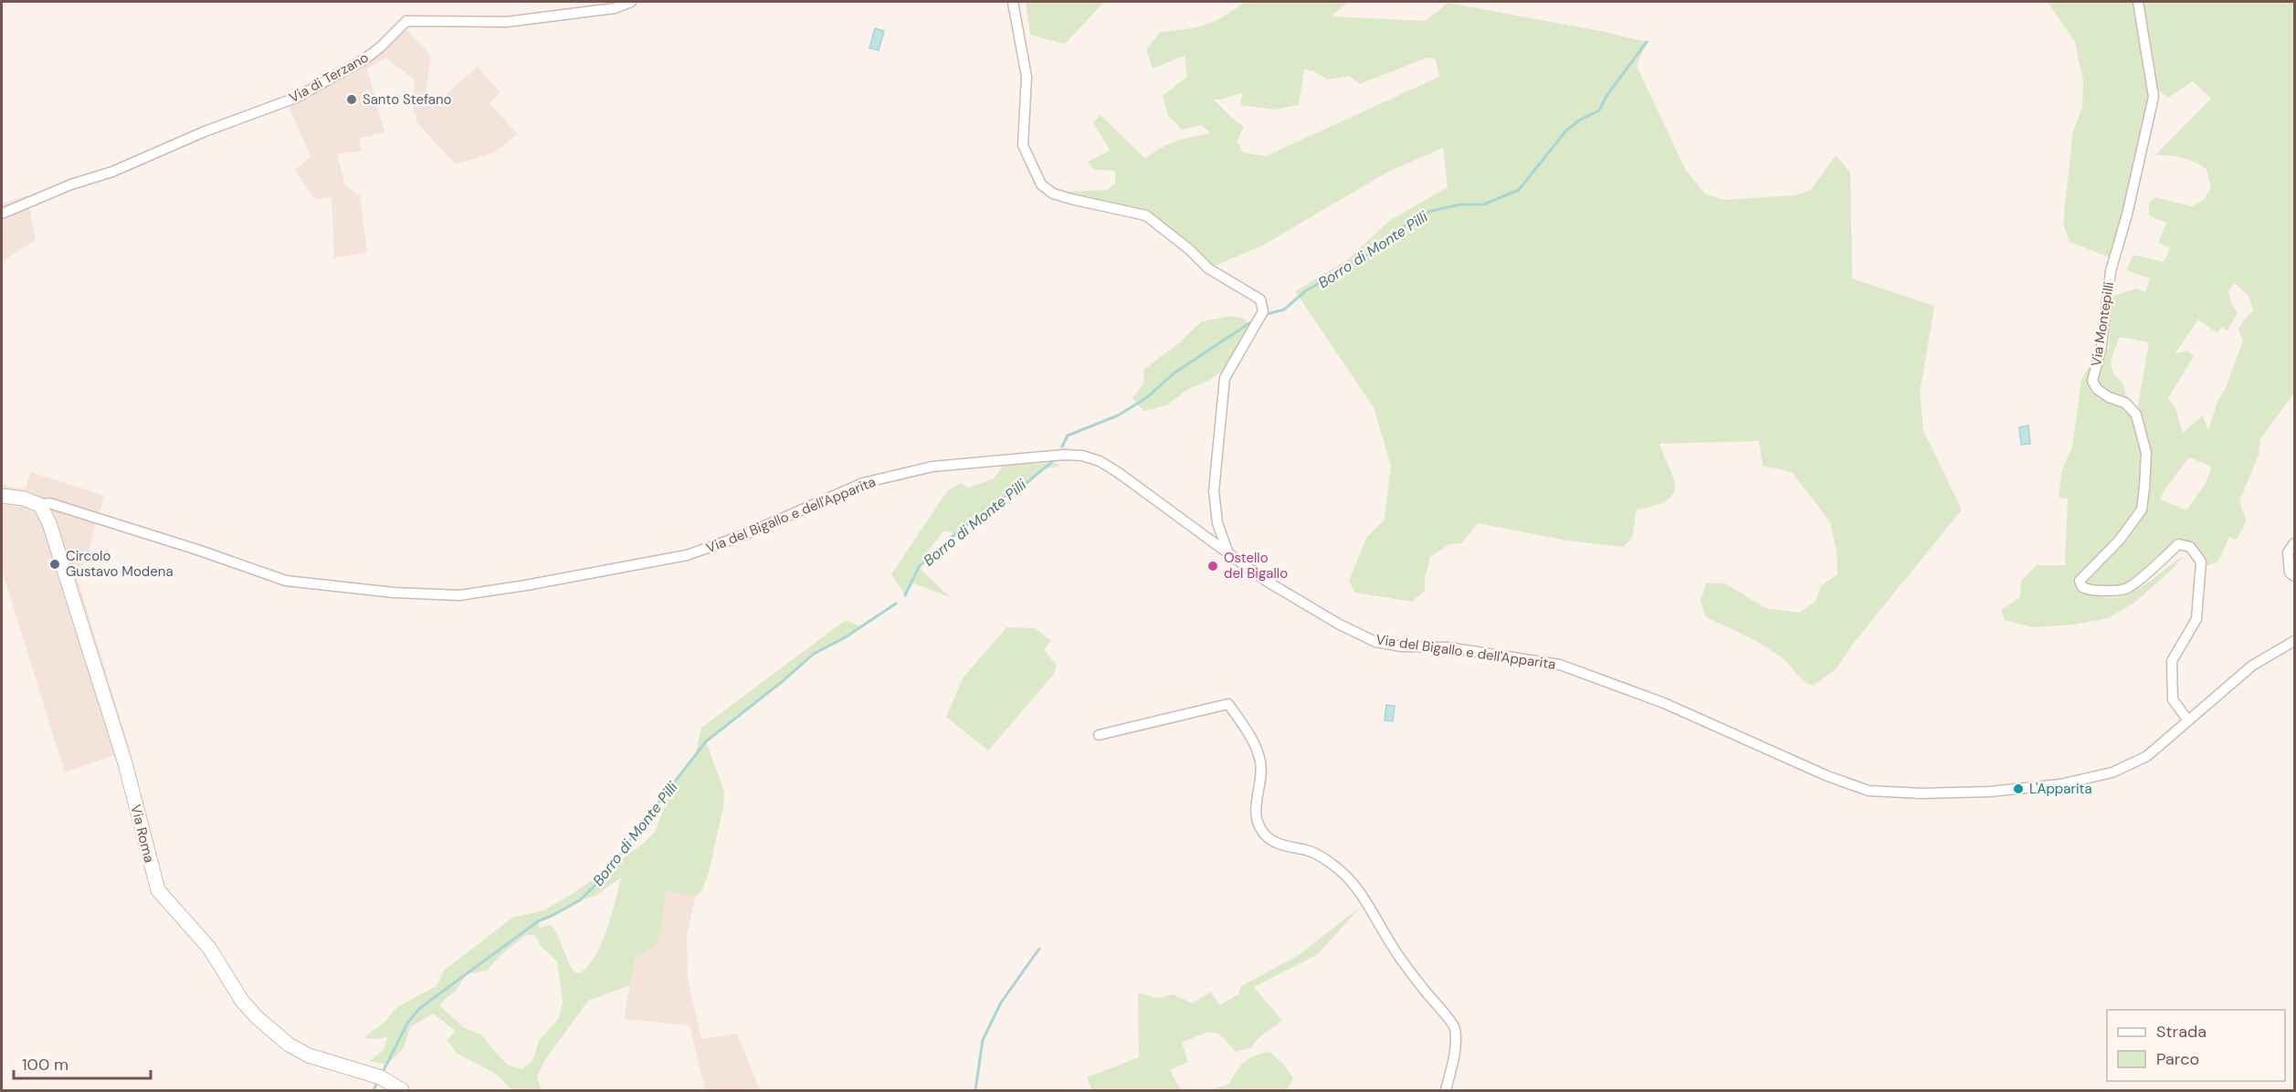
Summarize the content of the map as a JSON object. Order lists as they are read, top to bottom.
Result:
{
  "streets": {
    "main road": ["Via Roma"],
    "street": ["Via di Terzano", "Via Montepilli", "Via del Bigallo e dell'Apparita"]
  },
  "crossings": [
    ["Via Montepilli", "Via del Bigallo e dell'Apparita"],
    ["Via del Bigallo e dell'Apparita", "Via Roma"]
  ],
  "water": ["Borro di Monte Pilli"],
  "places": [
    "Santo Stefano",
    "Circolo Gustavo Modena",
    "Ostello del Bigallo",
    "L'Apparita"
  ],
  "legend": ["Strada", "Parco"],
  "scale_bar": "100 m"
}
